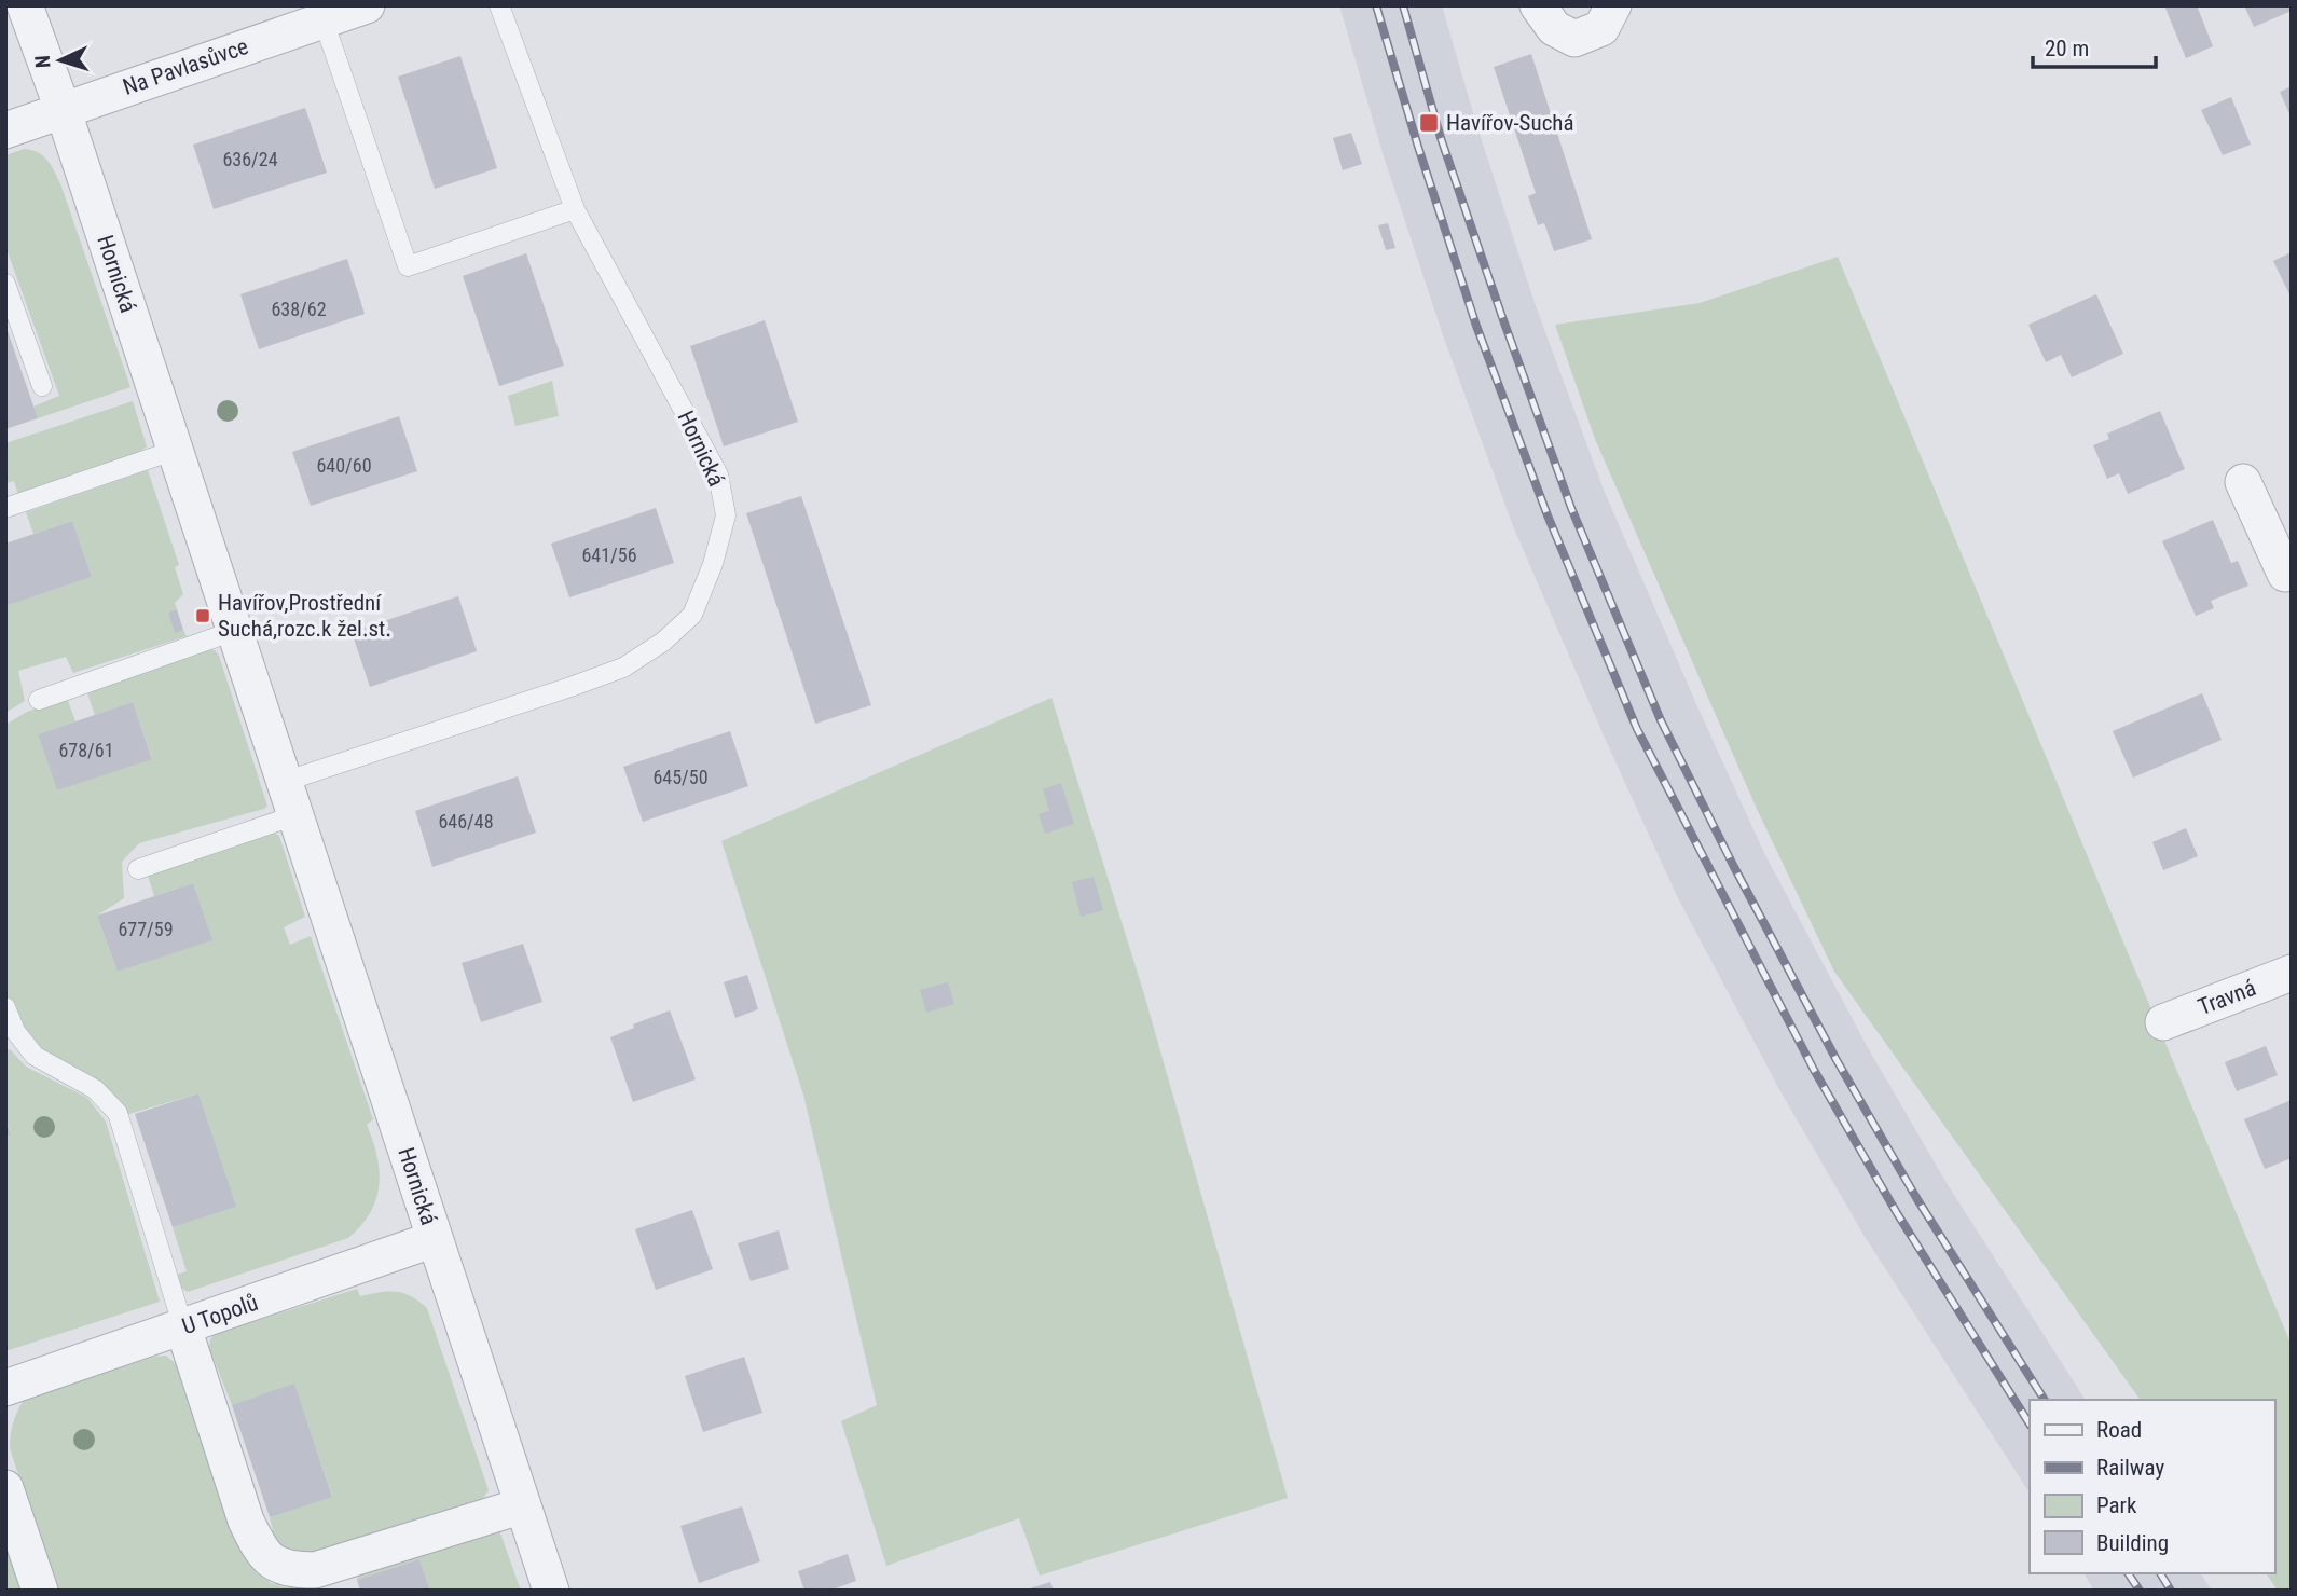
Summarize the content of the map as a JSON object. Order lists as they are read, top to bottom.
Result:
{
  "streets": {
    "street": [
      "Na Pavlasůvce",
      "Hornická",
      "Travná",
      "U Topolů"
    ]
  },
  "crossings": [
    ["Na Pavlasůvce", "Hornická"],
    ["Hornická", "U Topolů"]
  ],
  "places": {
    "transit": ["Havířov-Suchá", "Havířov,Prostřední Suchá,rozc.k žel.st."]
  },
  "house_numbers": [
    "636/24",
    "638/62",
    "640/60",
    "641/56",
    "678/61",
    "645/50",
    "646/48",
    "677/59"
  ],
  "legend": [
    "Road",
    "Railway",
    "Park",
    "Building"
  ],
  "scale_bar": "20 m",
  "north": "left"
}
